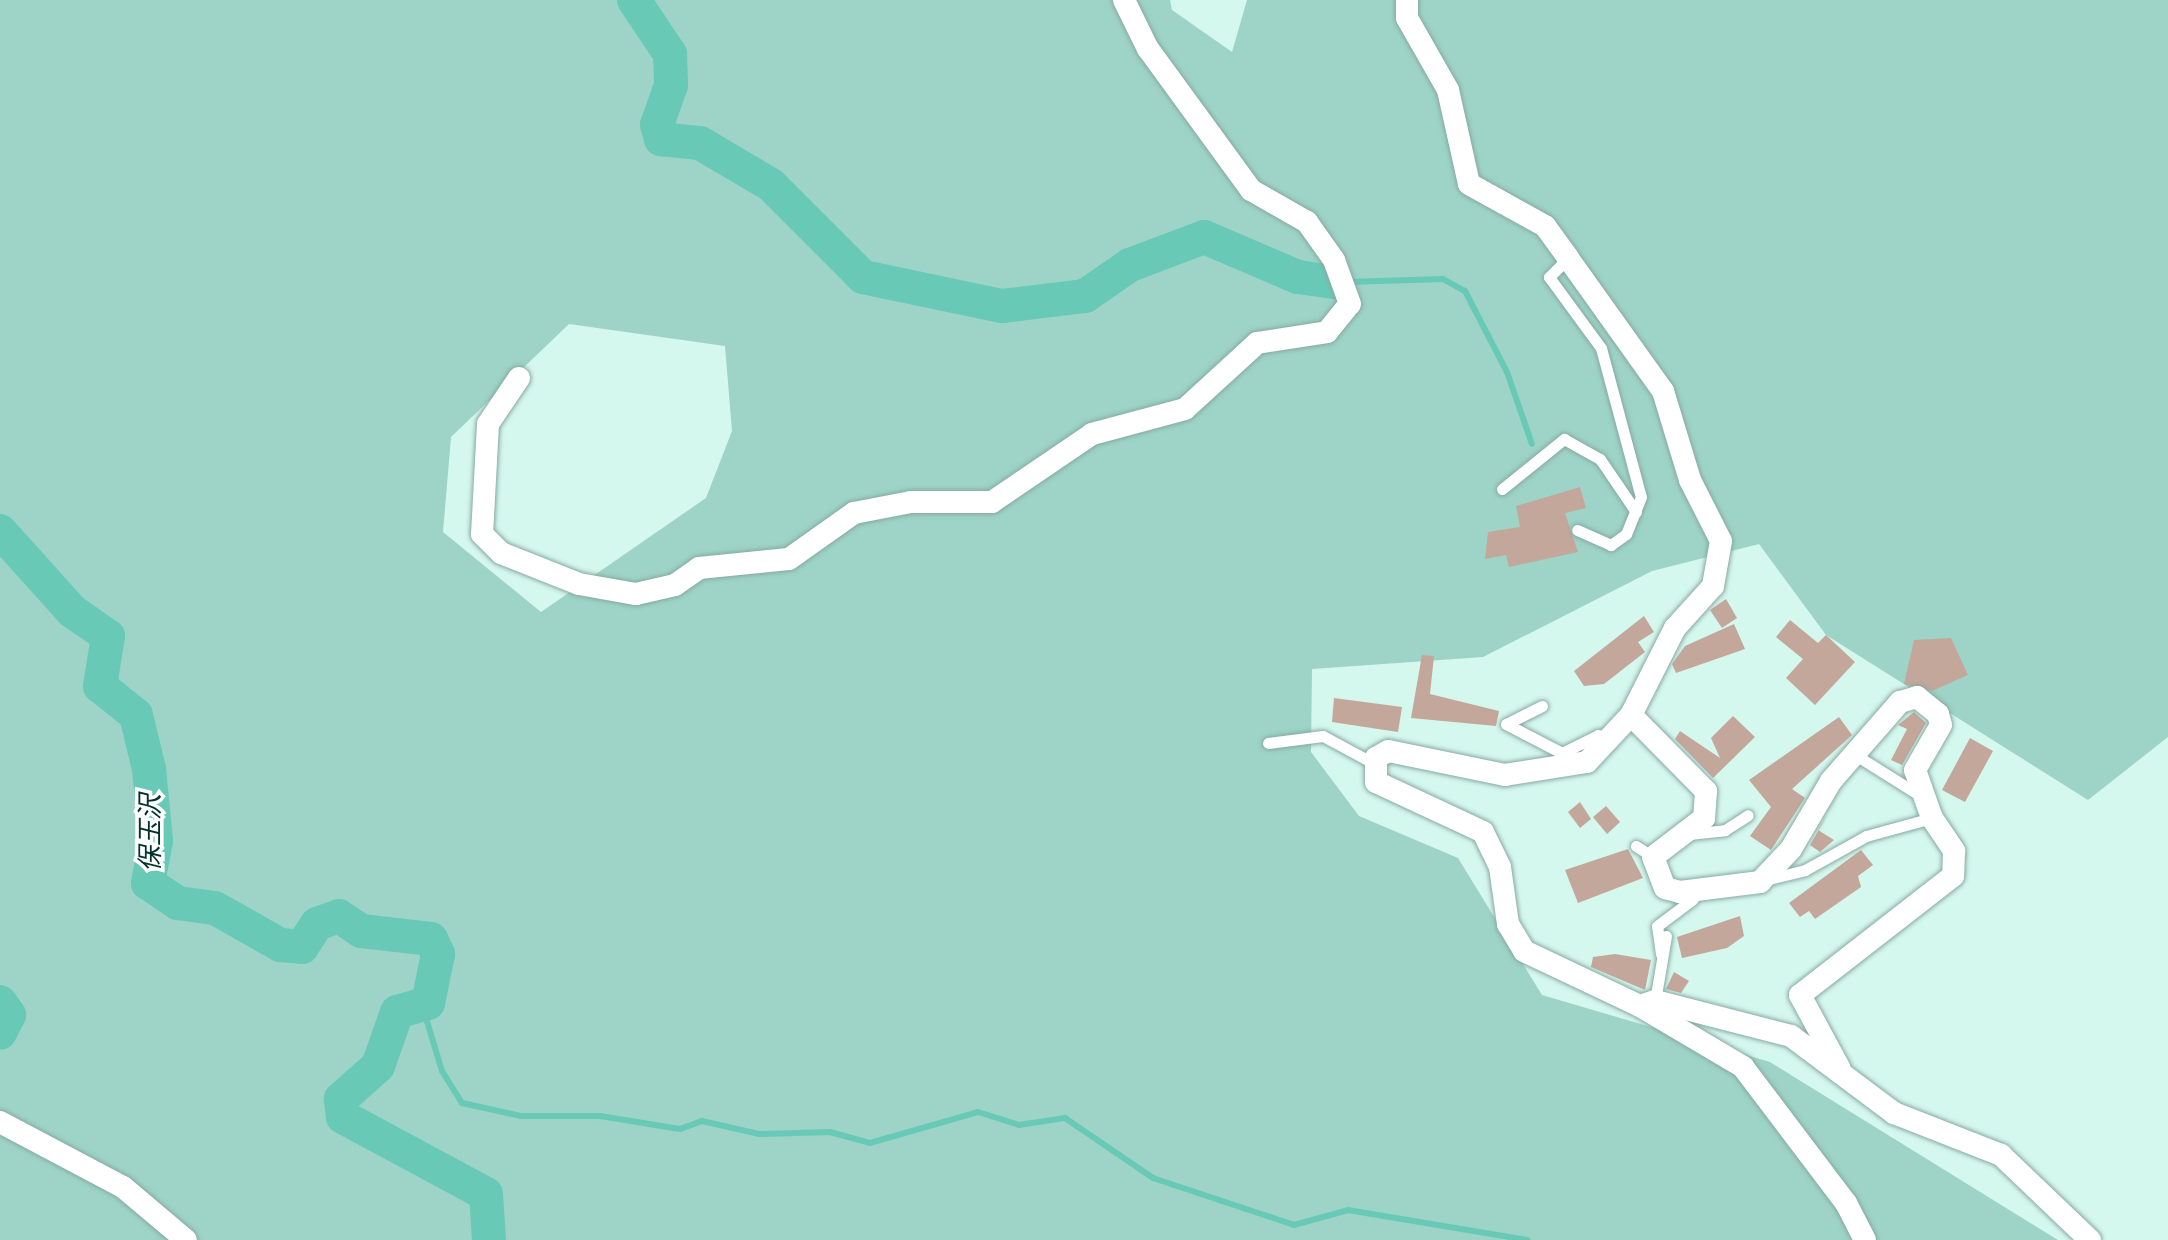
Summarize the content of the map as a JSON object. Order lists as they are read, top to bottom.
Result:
{
  "water": ["保玉沢"]
}
